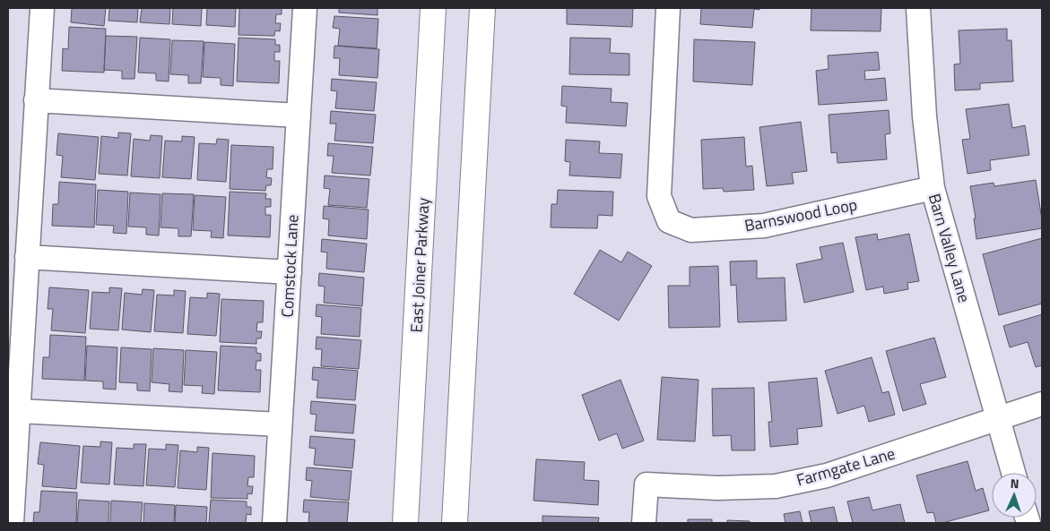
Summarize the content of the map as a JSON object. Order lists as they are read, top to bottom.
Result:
{
  "streets": {
    "main road": ["East Joiner Parkway"],
    "street": [
      "Barnswood Loop",
      "Barn Valley Lane",
      "Comstock Lane",
      "Farmgate Lane"
    ]
  },
  "crossings": [
    ["Barnswood Loop", "Barn Valley Lane"],
    ["Barn Valley Lane", "Farmgate Lane"]
  ],
  "north": "top"
}
